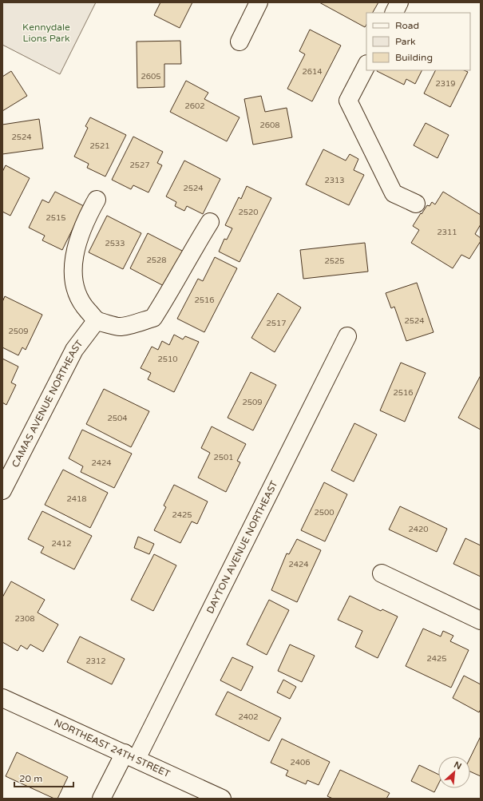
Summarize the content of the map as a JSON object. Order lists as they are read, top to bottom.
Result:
{
  "streets": {
    "street": ["CAMAS AVENUE NORTHEAST", "DAYTON AVENUE NORTHEAST", "NORTHEAST 24TH STREET"]
  },
  "crossings": [
    ["DAYTON AVENUE NORTHEAST", "NORTHEAST 24TH STREET"]
  ],
  "parks": ["Kennydale Lions Park"],
  "house_numbers": [
    "2614",
    "2605",
    "2319",
    "2602",
    "2608",
    "2524",
    "2521",
    "2527",
    "2313",
    "2524",
    "2520",
    "2515",
    "2311",
    "2533",
    "2528",
    "2525",
    "2516",
    "2524",
    "2517",
    "2509",
    "2510",
    "2516",
    "2509",
    "2504",
    "2501",
    "2424",
    "2418",
    "2500",
    "2425",
    "2420",
    "2412",
    "2424",
    "2308",
    "2425",
    "2312",
    "2402",
    "2406"
  ],
  "legend": ["Road", "Park", "Building"],
  "scale_bar": "20 m",
  "north": "top right"
}
